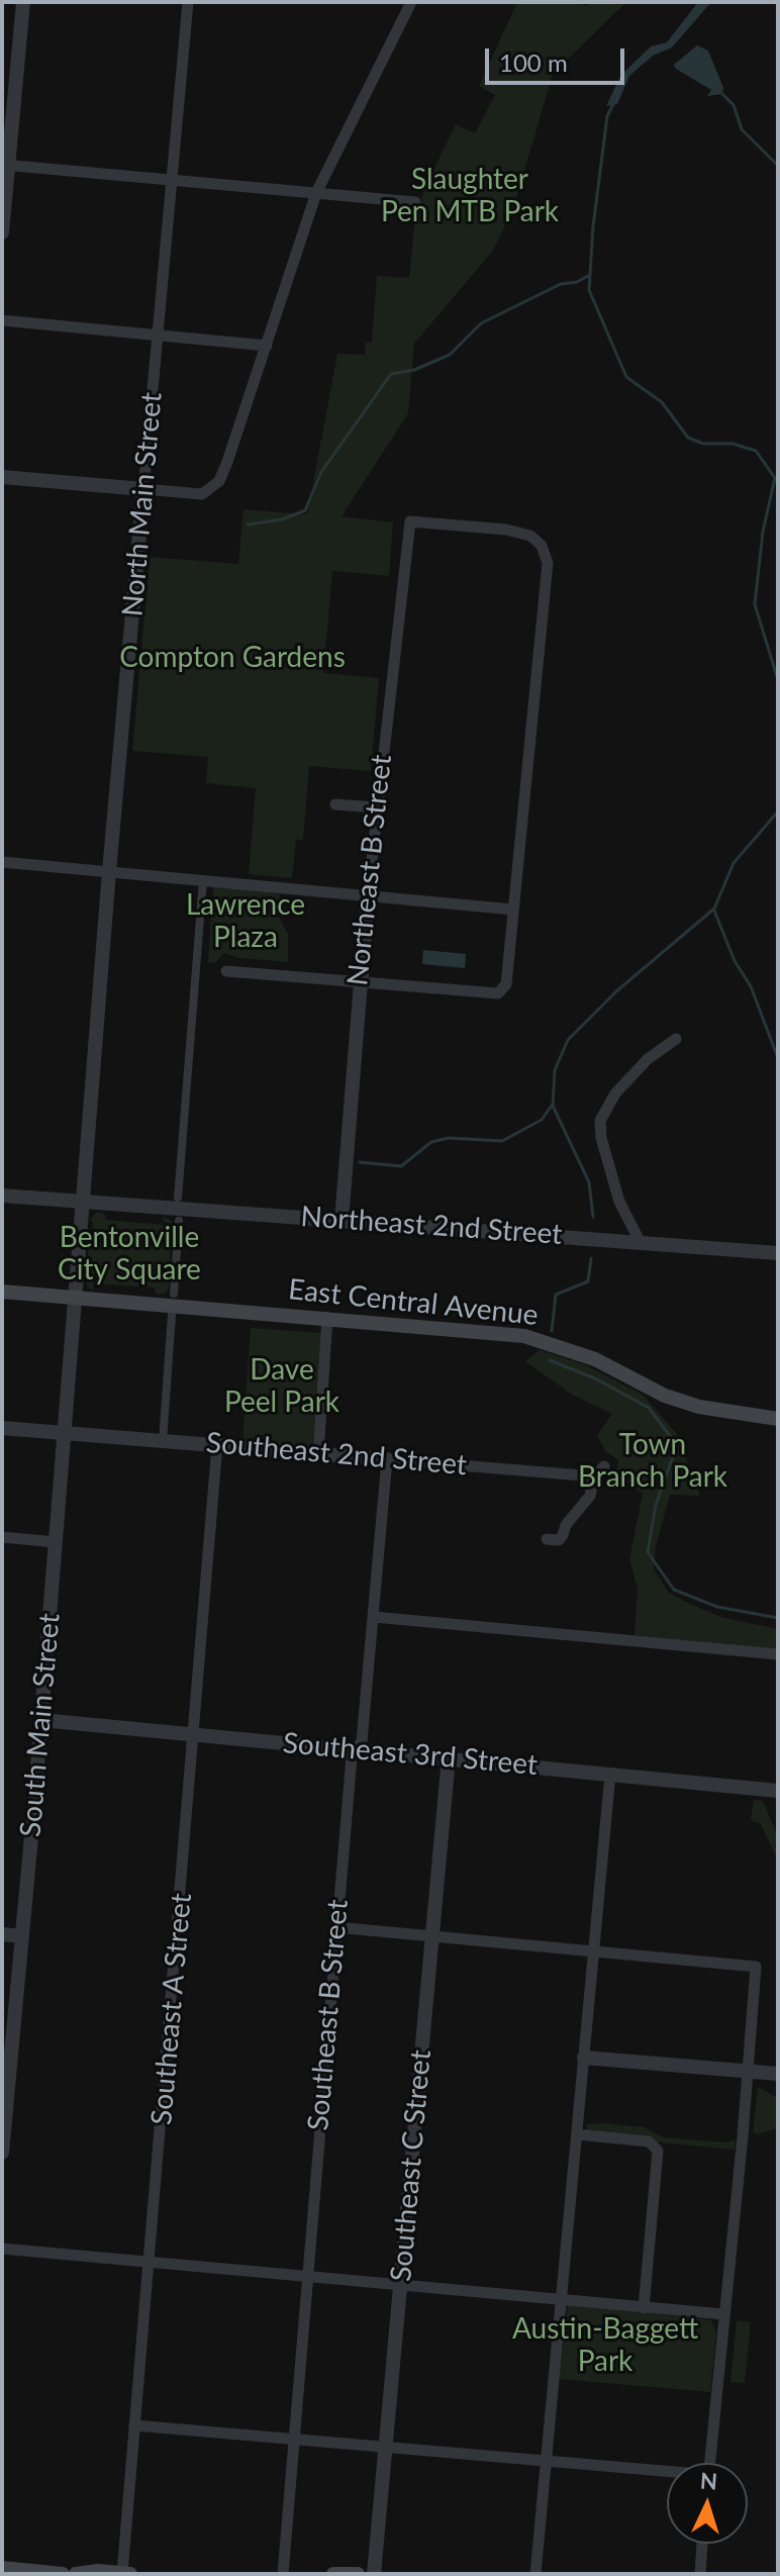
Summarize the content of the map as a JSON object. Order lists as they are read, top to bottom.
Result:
{
  "streets": {
    "main road": ["East Central Avenue"],
    "street": [
      "North Main Street",
      "Northeast B Street",
      "Northeast 2nd Street",
      "Southeast 2nd Street",
      "South Main Street",
      "Southeast 3rd Street",
      "Southeast A Street",
      "Southeast B Street",
      "Southeast C Street"
    ]
  },
  "crossings": [
    ["North Main Street", "Northeast 2nd Street"],
    ["North Main Street", "East Central Avenue"],
    ["North Main Street", "South Main Street"],
    ["Northeast B Street", "Northeast 2nd Street"],
    ["East Central Avenue", "South Main Street"],
    ["Southeast 2nd Street", "South Main Street"],
    ["Southeast 2nd Street", "Southeast A Street"],
    ["Southeast 2nd Street", "Southeast B Street"],
    ["South Main Street", "Southeast 3rd Street"],
    ["Southeast 3rd Street", "Southeast A Street"],
    ["Southeast 3rd Street", "Southeast B Street"],
    ["Southeast 3rd Street", "Southeast C Street"]
  ],
  "parks": [
    "Slaughter Pen MTB Park",
    "Compton Gardens",
    "Lawrence Plaza",
    "Bentonville City Square",
    "Dave Peel Park",
    "Town Branch Park",
    "Austin-Baggett Park"
  ],
  "scale_bar": "100 m",
  "north": "top"
}
